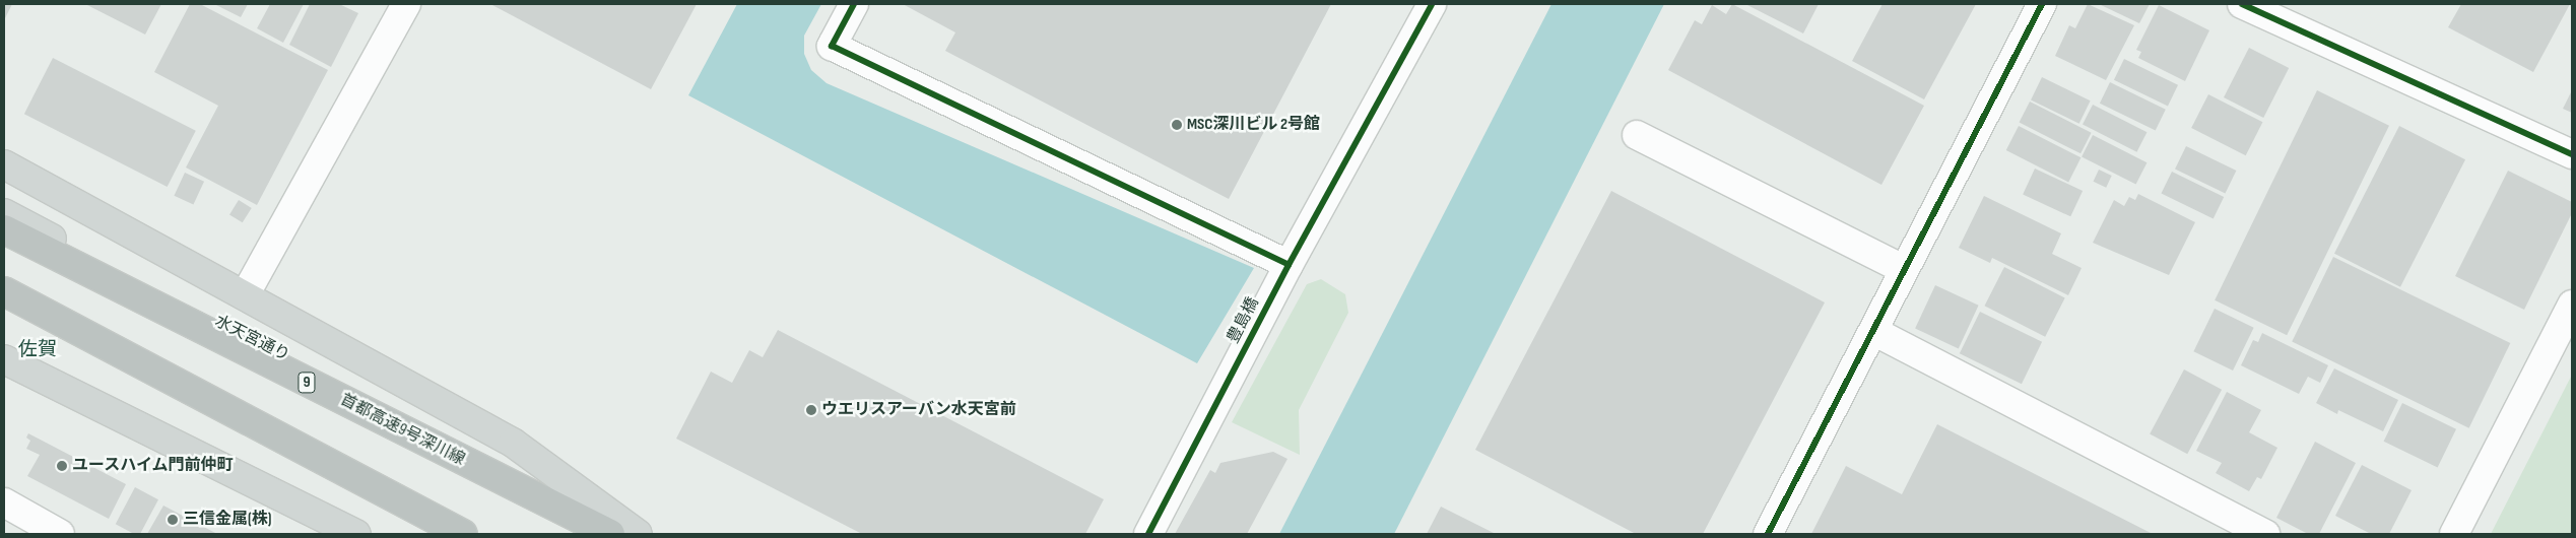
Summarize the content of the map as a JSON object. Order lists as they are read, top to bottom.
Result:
{
  "streets": {
    "highway": ["9", "首都高速9号深川線"],
    "main road": ["水天宮通り"],
    "street": ["豊島橋"]
  },
  "districts": ["佐賀"],
  "places": [
    "MSC深川ビル 2号館",
    "ウエリスアーバン水天宮前",
    "ユースハイム門前仲町",
    "三信金属(株)"
  ]
}
